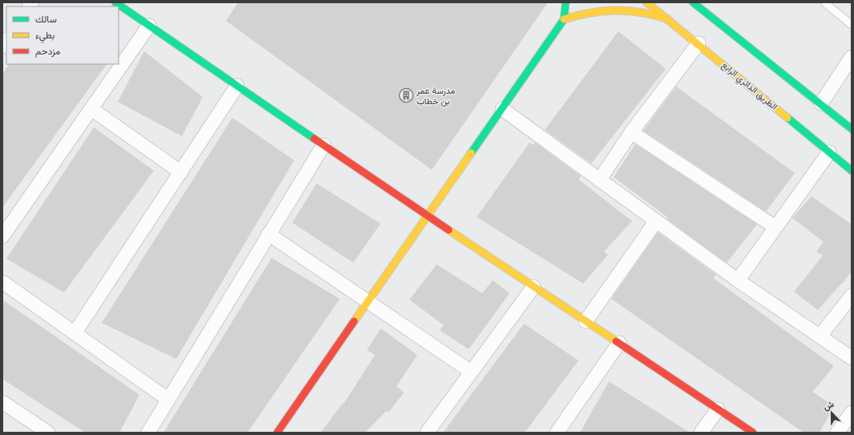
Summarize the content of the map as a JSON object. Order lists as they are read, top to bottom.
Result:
{
  "streets": {
    "street": ["الطريق الدائري الرابع"]
  },
  "places": {
    "building": ["مدرسة عمر بن خطاب"]
  },
  "legend": ["سالك", "بطيء", "مزدحم"],
  "north": "top"
}
